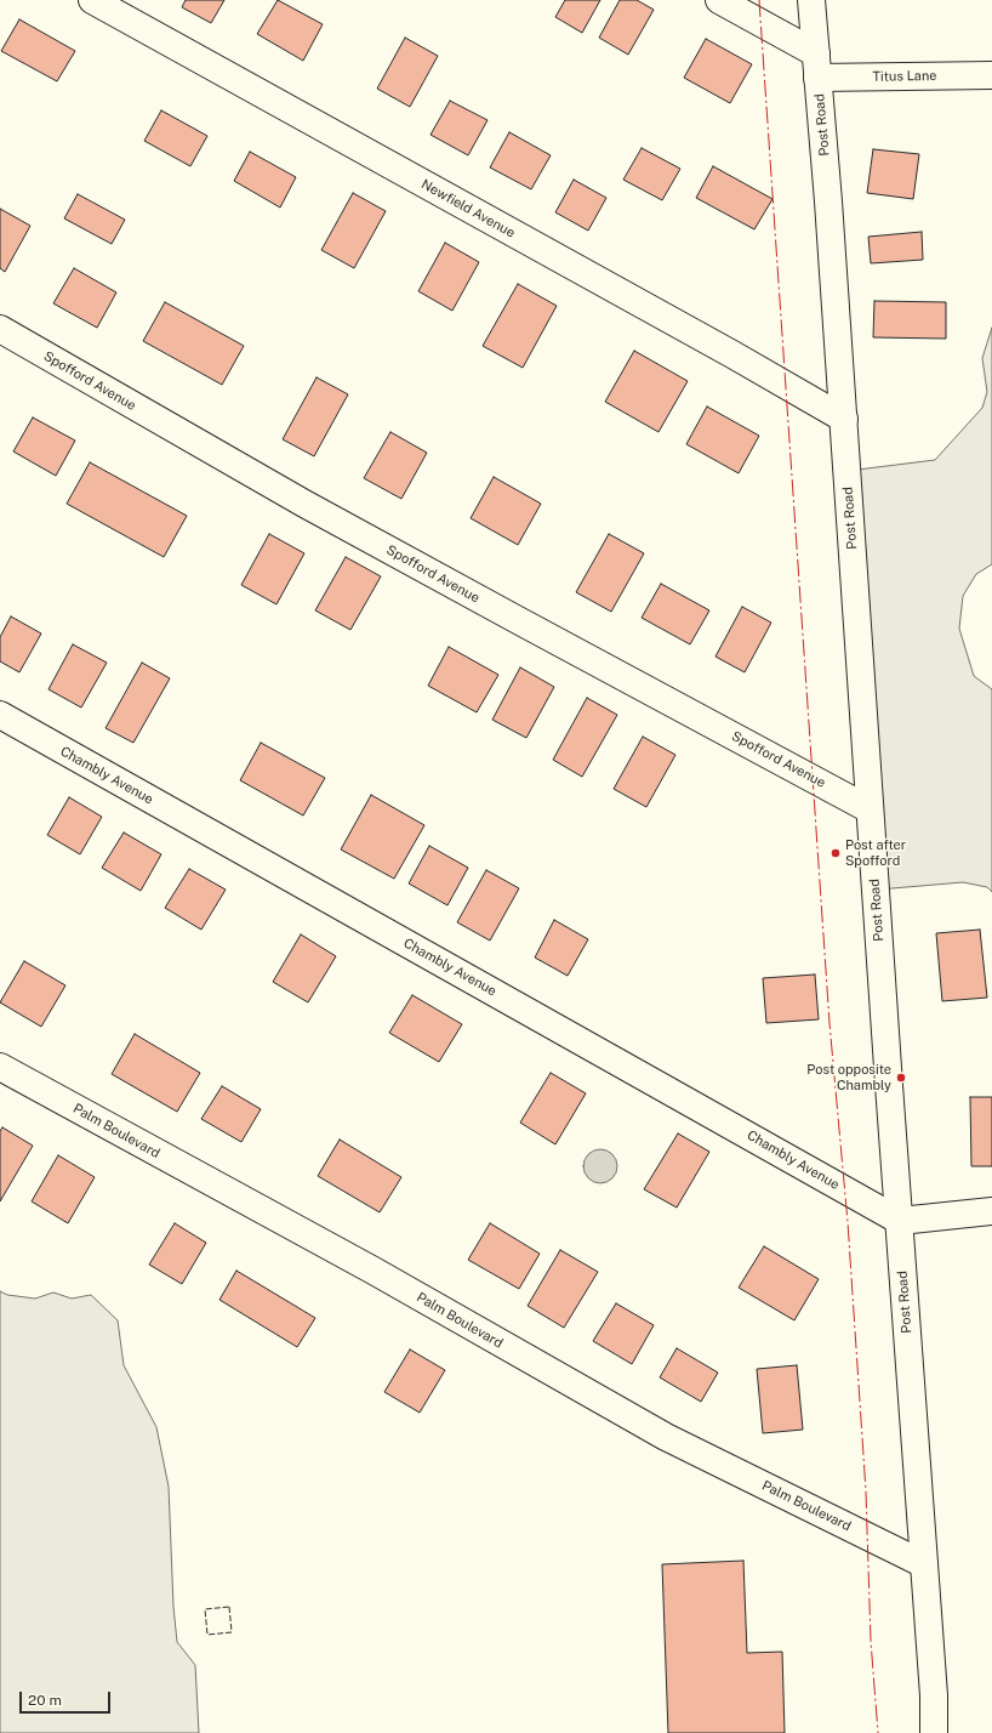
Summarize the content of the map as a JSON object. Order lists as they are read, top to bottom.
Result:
{
  "streets": {
    "street": [
      "Titus Lane",
      "Post Road",
      "Newfield Avenue",
      "Spofford Avenue",
      "Chambly Avenue",
      "Palm Boulevard"
    ]
  },
  "crossings": [
    ["Titus Lane", "Post Road"],
    ["Post Road", "Newfield Avenue"],
    ["Post Road", "Spofford Avenue"],
    ["Post Road", "Chambly Avenue"],
    ["Post Road", "Palm Boulevard"]
  ],
  "places": ["Post after Spofford", "Post opposite Chambly"],
  "scale_bar": "20 m"
}
